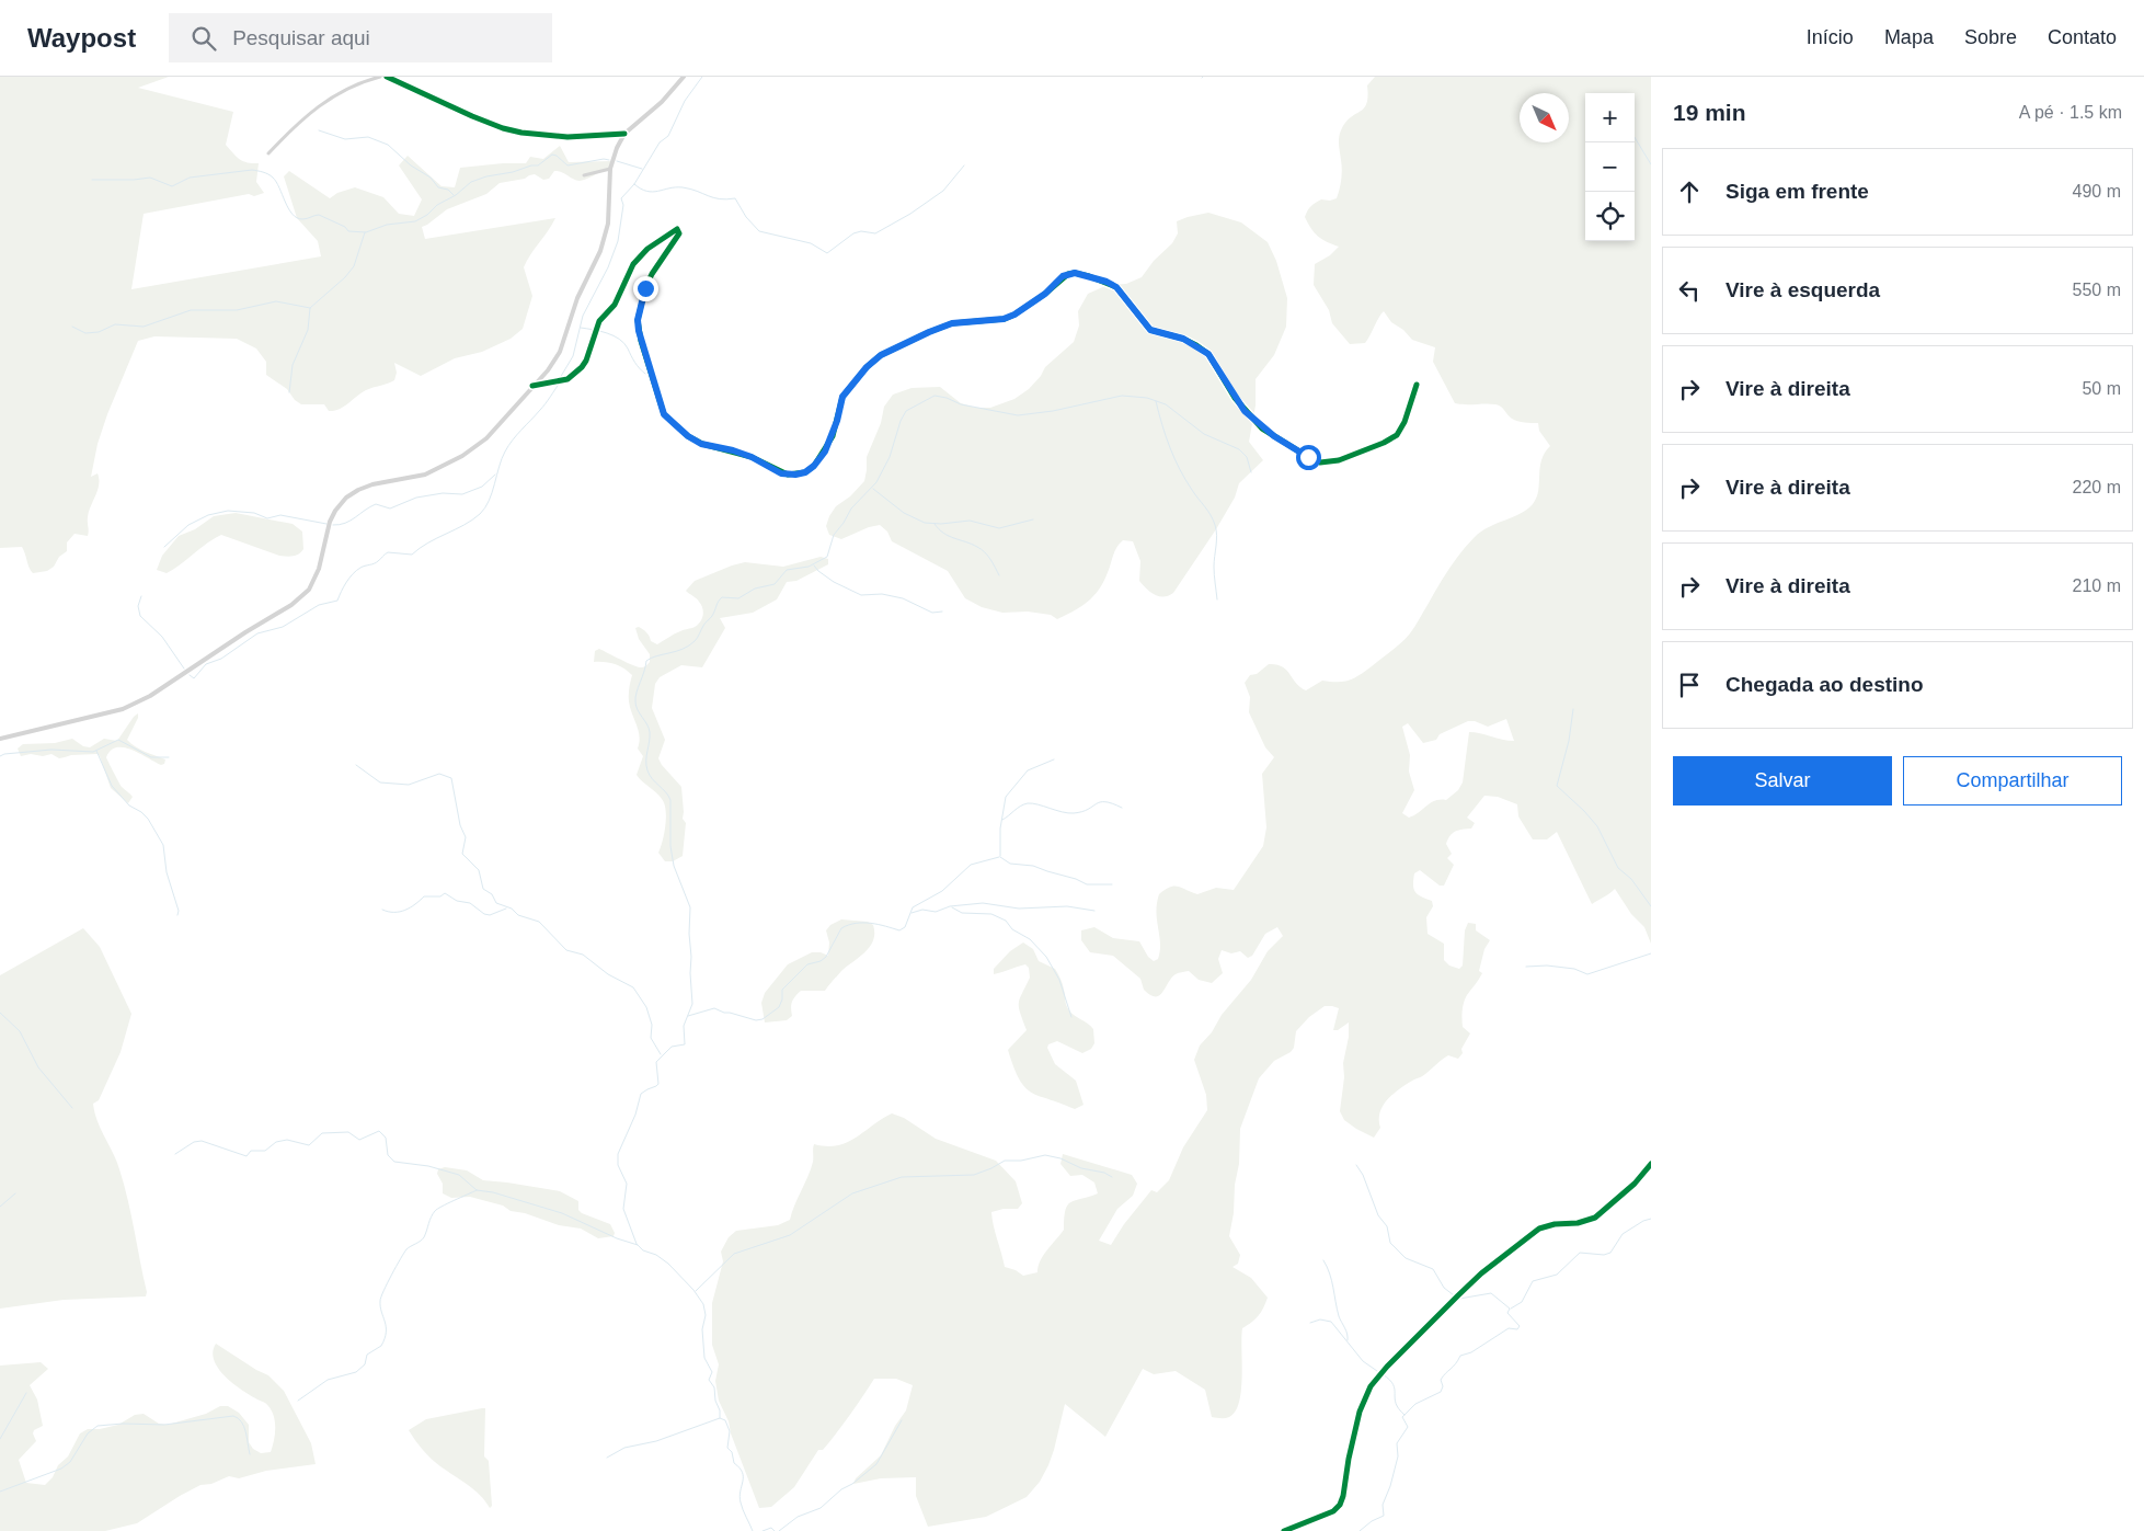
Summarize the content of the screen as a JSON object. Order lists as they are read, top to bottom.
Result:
{
  "north": "bottom right",
  "page": {
    "header": "Waypost",
    "search": "Pesquisar aqui",
    "nav": [
      "Início",
      "Mapa",
      "Sobre",
      "Contato"
    ],
    "heading": ["19 min", "A pé · 1.5 km"],
    "map_buttons": ["+", "−"],
    "list": [
      ["Siga em frente", "490 m"],
      ["Vire à esquerda", "550 m"],
      ["Vire à direita", "50 m"],
      ["Vire à direita", "220 m"],
      ["Vire à direita", "210 m"],
      "Chegada ao destino"
    ],
    "buttons": ["Salvar", "Compartilhar"]
  }
}
